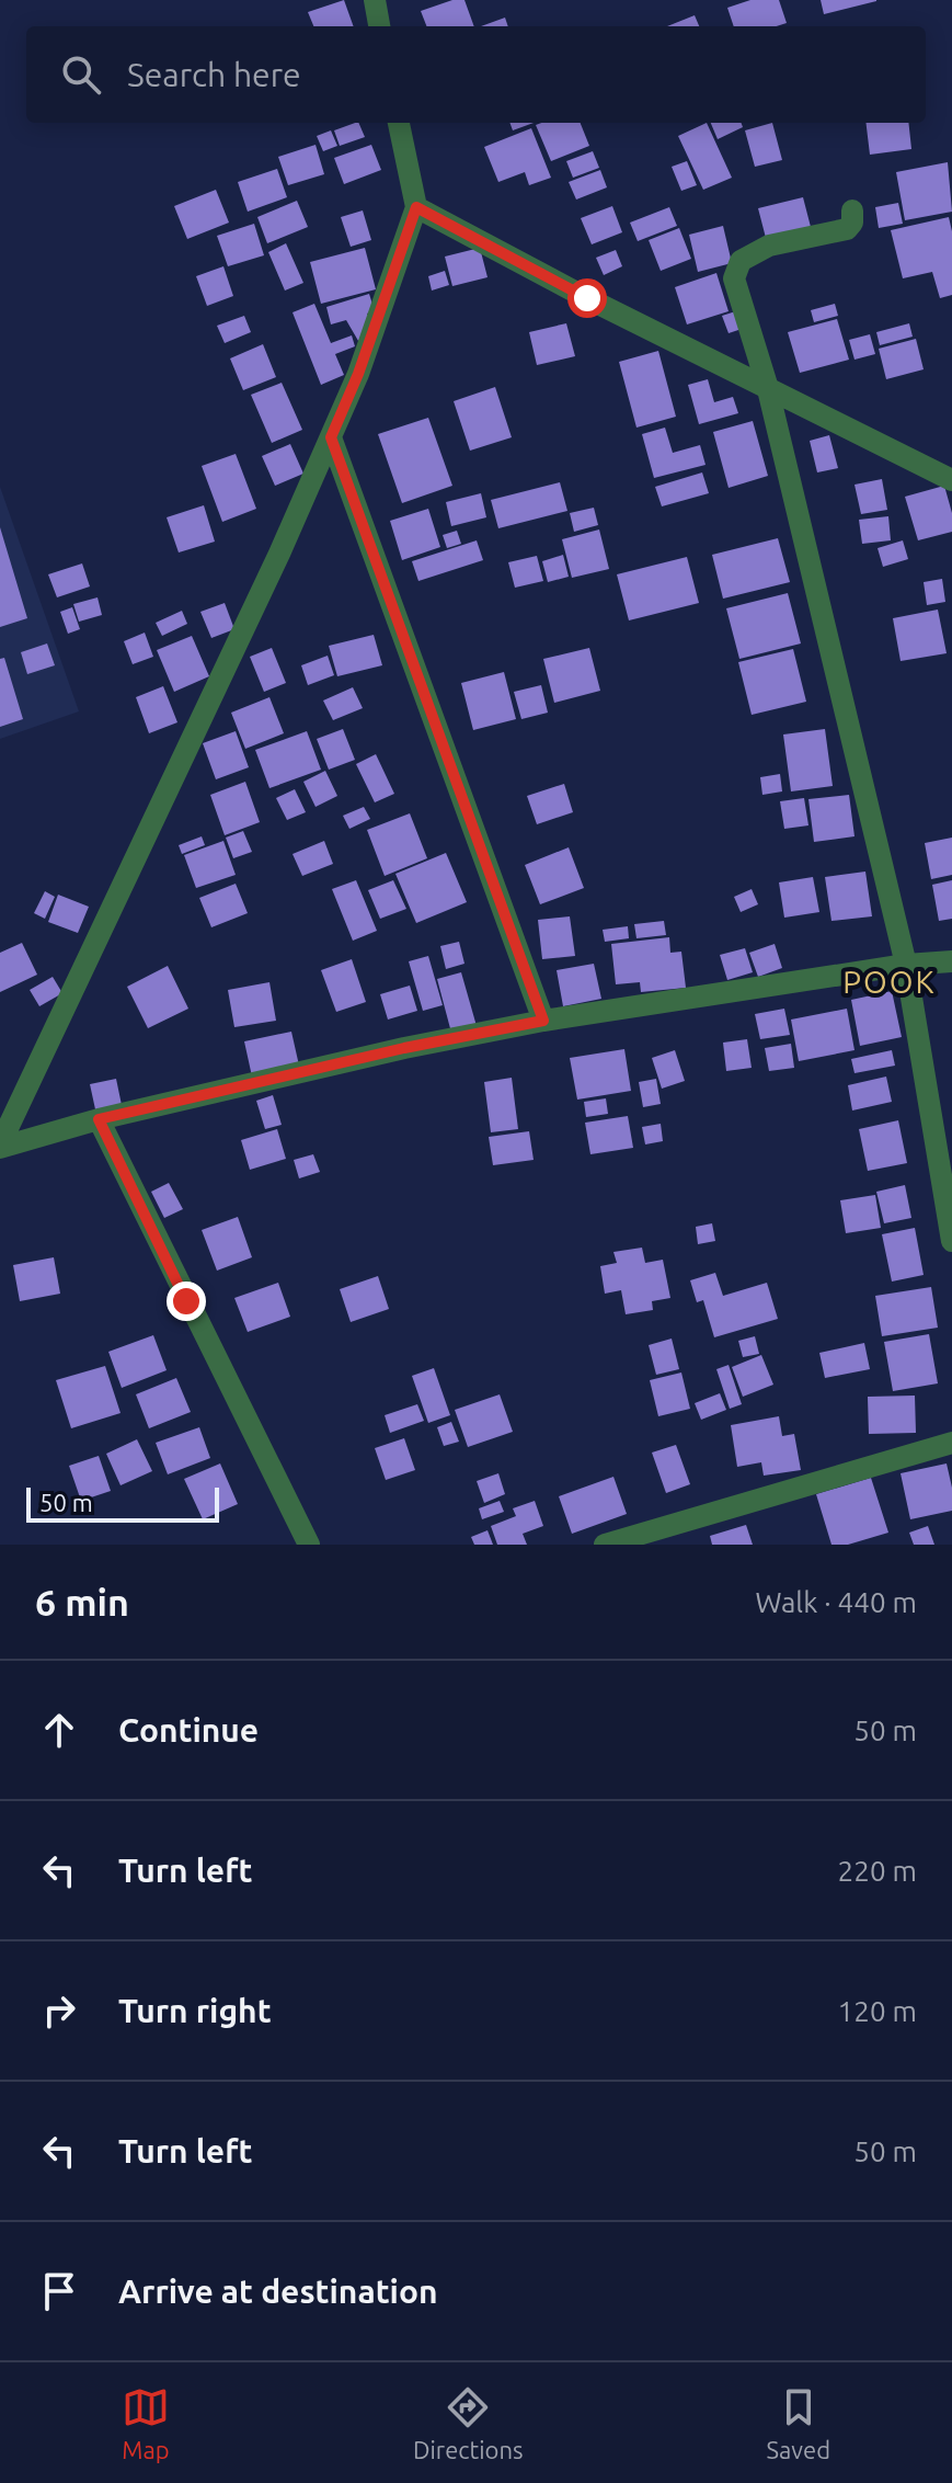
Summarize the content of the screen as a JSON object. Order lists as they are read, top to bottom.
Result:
{
  "districts": ["POOK"],
  "scale_bar": "50 m",
  "page": {
    "search": "Search here",
    "scale": "50 m",
    "heading": ["6 min", "Walk · 440 m"],
    "list": [
      ["Continue", "50 m"],
      ["Turn left", "220 m"],
      ["Turn right", "120 m"],
      ["Turn left", "50 m"],
      "Arrive at destination"
    ],
    "nav": ["Map", "Directions", "Saved"]
  }
}
